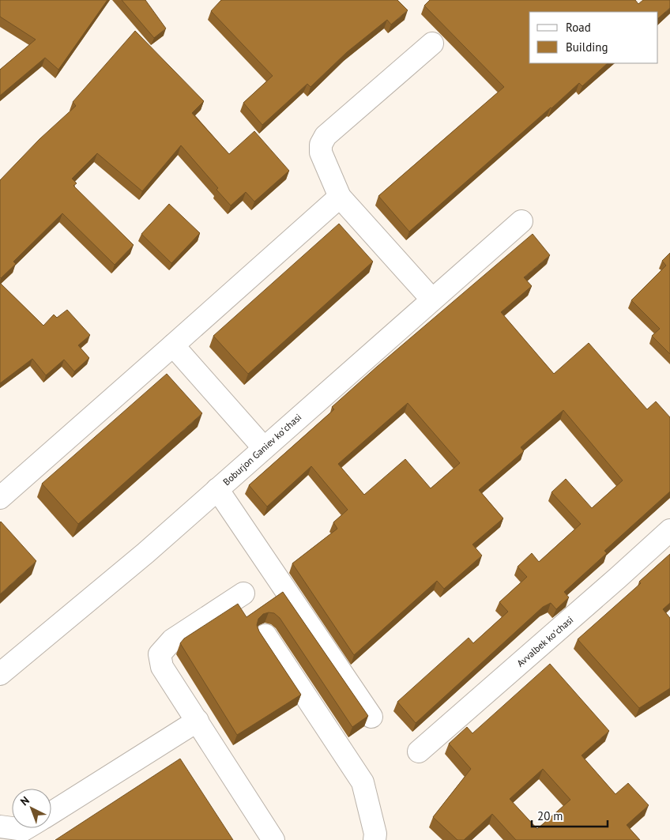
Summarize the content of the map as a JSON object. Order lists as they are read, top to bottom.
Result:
{
  "streets": {
    "street": ["Boburjon Ganiev koʻchasi", "Avvalbek koʻchasi"]
  },
  "legend": ["Road", "Building"],
  "scale_bar": "20 m",
  "north": "top left"
}
